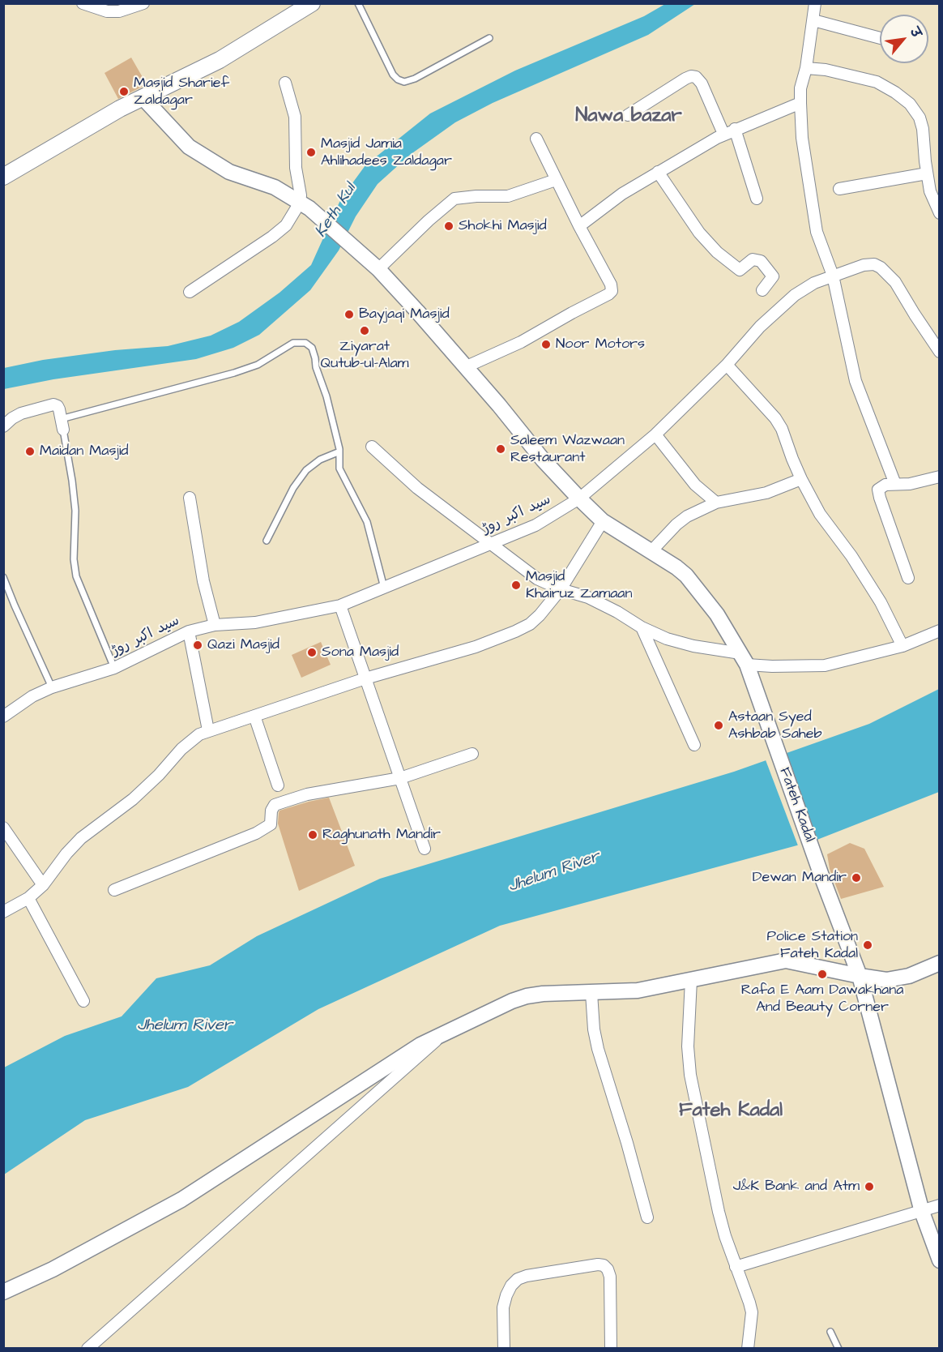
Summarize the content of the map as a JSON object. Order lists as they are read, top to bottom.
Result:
{
  "streets": {
    "street": ["سید اکبر روڑ", "Fateh Kadal"]
  },
  "crossings": [
    ["سید اکبر روڑ", "Fateh Kadal"]
  ],
  "districts": ["Nawa bazar", "Fateh Kadal"],
  "water": ["Keth Kul", "Jhelum River"],
  "places": [
    "Masjid Sharief Zaldagar",
    "Masjid Jamia Ahlihadees Zaldagar",
    "Shokhi Masjid",
    "Bayjaqi Masjid",
    "Ziyarat Qutub-ul-Alam",
    "Noor Motors",
    "Saleem Wazwaan Restaurant",
    "Maidan Masjid",
    "Masjid Khairuz Zamaan",
    "Qazi Masjid",
    "Sona Masjid",
    "Astaan Syed Ashbab Saheb",
    "Raghunath Mandir",
    "Dewan Mandir",
    "Police Station Fateh Kadal",
    "Rafa E Aam Dawakhana And Beauty Corner",
    "J&K Bank and Atm"
  ],
  "north": "top right"
}
